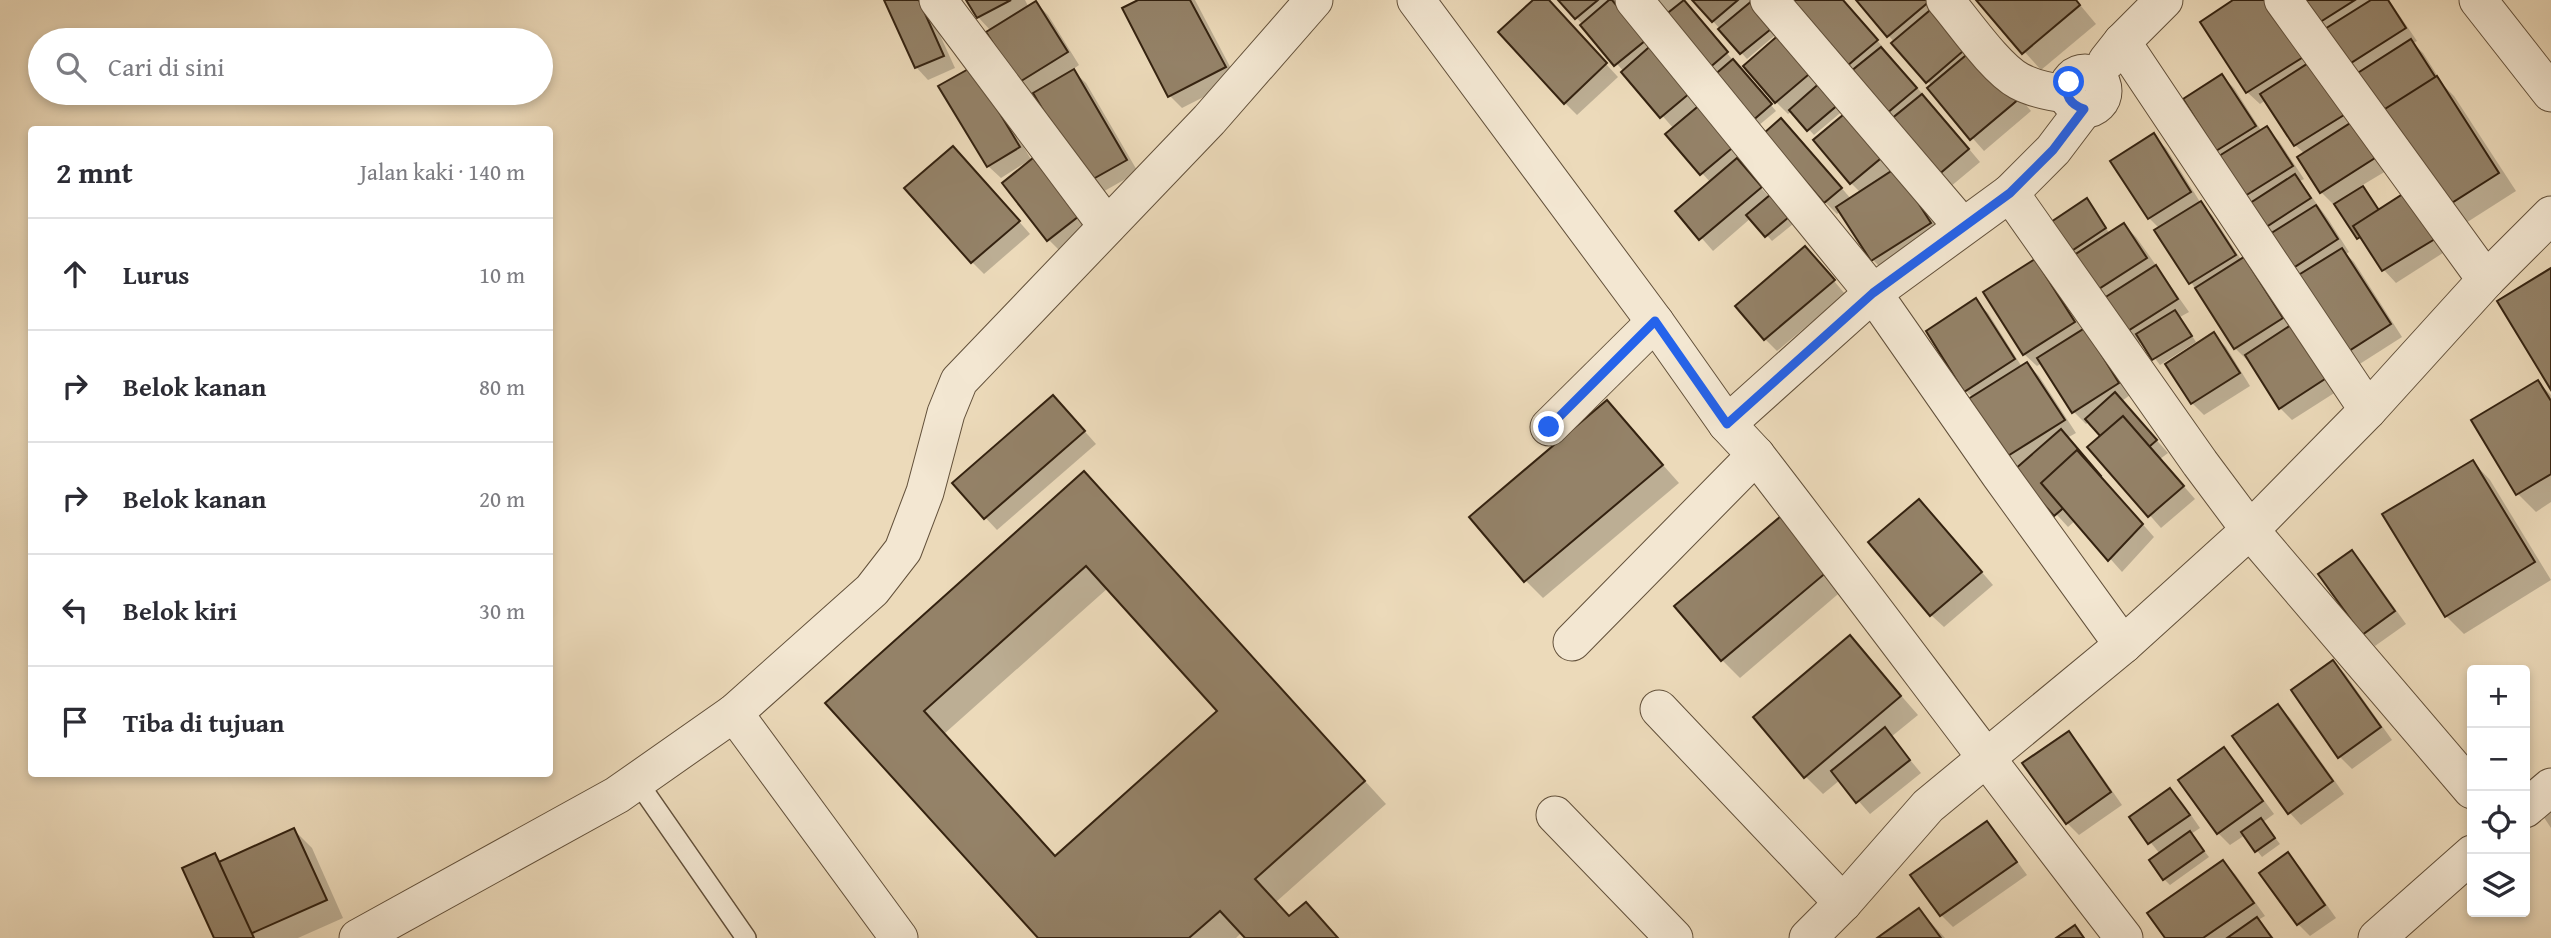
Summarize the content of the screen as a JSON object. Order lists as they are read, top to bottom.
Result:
{
  "page": {
    "search": "Cari di sini",
    "heading": ["2 mnt", "Jalan kaki · 140 m"],
    "list": [
      ["Lurus", "10 m"],
      ["Belok kanan", "80 m"],
      ["Belok kanan", "20 m"],
      ["Belok kiri", "30 m"],
      "Tiba di tujuan"
    ],
    "map_buttons": ["+", "−"]
  }
}
